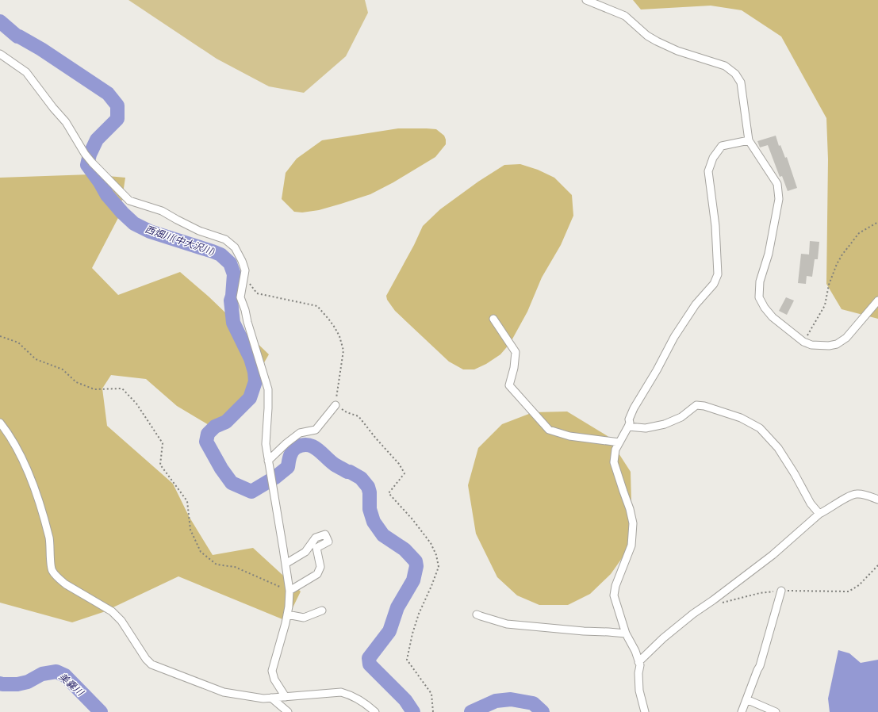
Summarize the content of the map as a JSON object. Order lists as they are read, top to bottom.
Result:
{
  "water": ["西畑川(中大沢川)", "美嚢川"]
}
